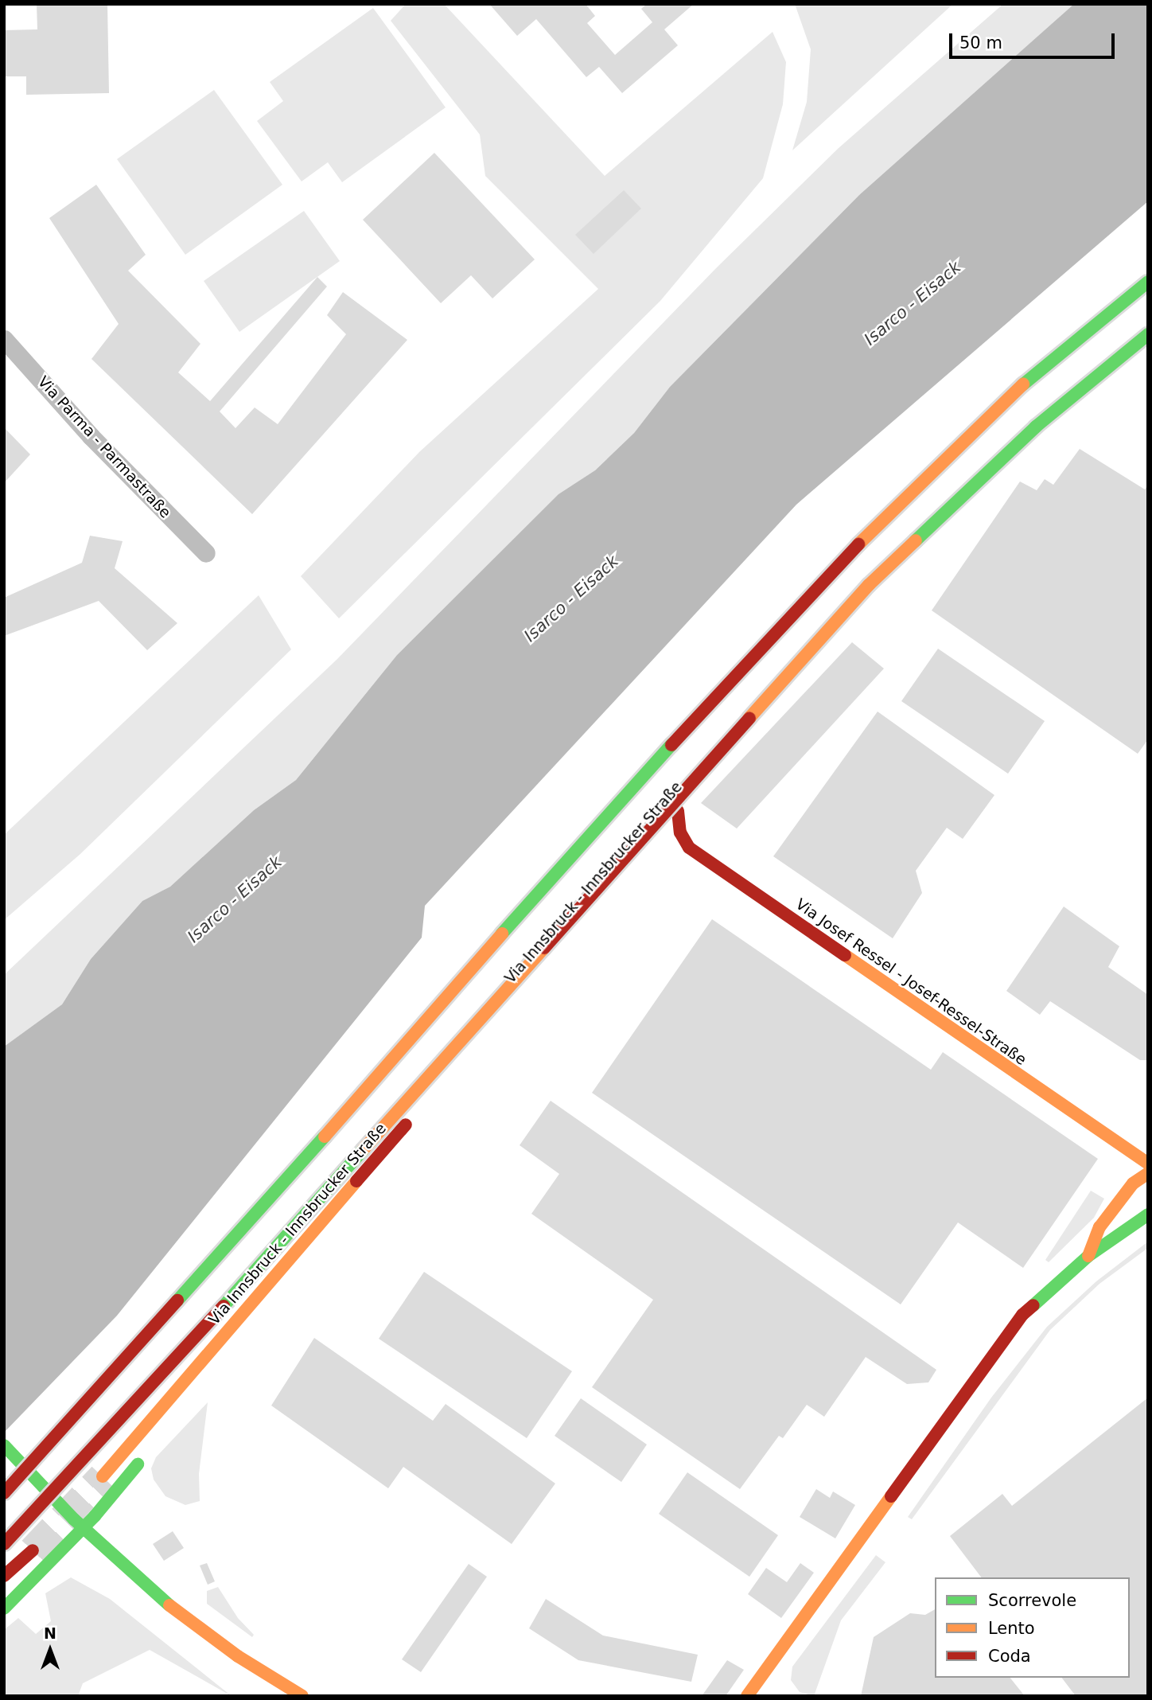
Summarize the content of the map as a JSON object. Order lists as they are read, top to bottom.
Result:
{
  "streets": {
    "main road": ["Via Innsbruck - Innsbrucker Straße", "Via Josef Ressel - Josef-Ressel-Straße"],
    "street": ["Via Parma - Parmastraße"]
  },
  "crossings": [
    ["Via Innsbruck - Innsbrucker Straße", "Via Josef Ressel - Josef-Ressel-Straße"]
  ],
  "water": ["Isarco - Eisack"],
  "legend": ["Scorrevole", "Lento", "Coda"],
  "scale_bar": "50 m",
  "north": "top"
}
